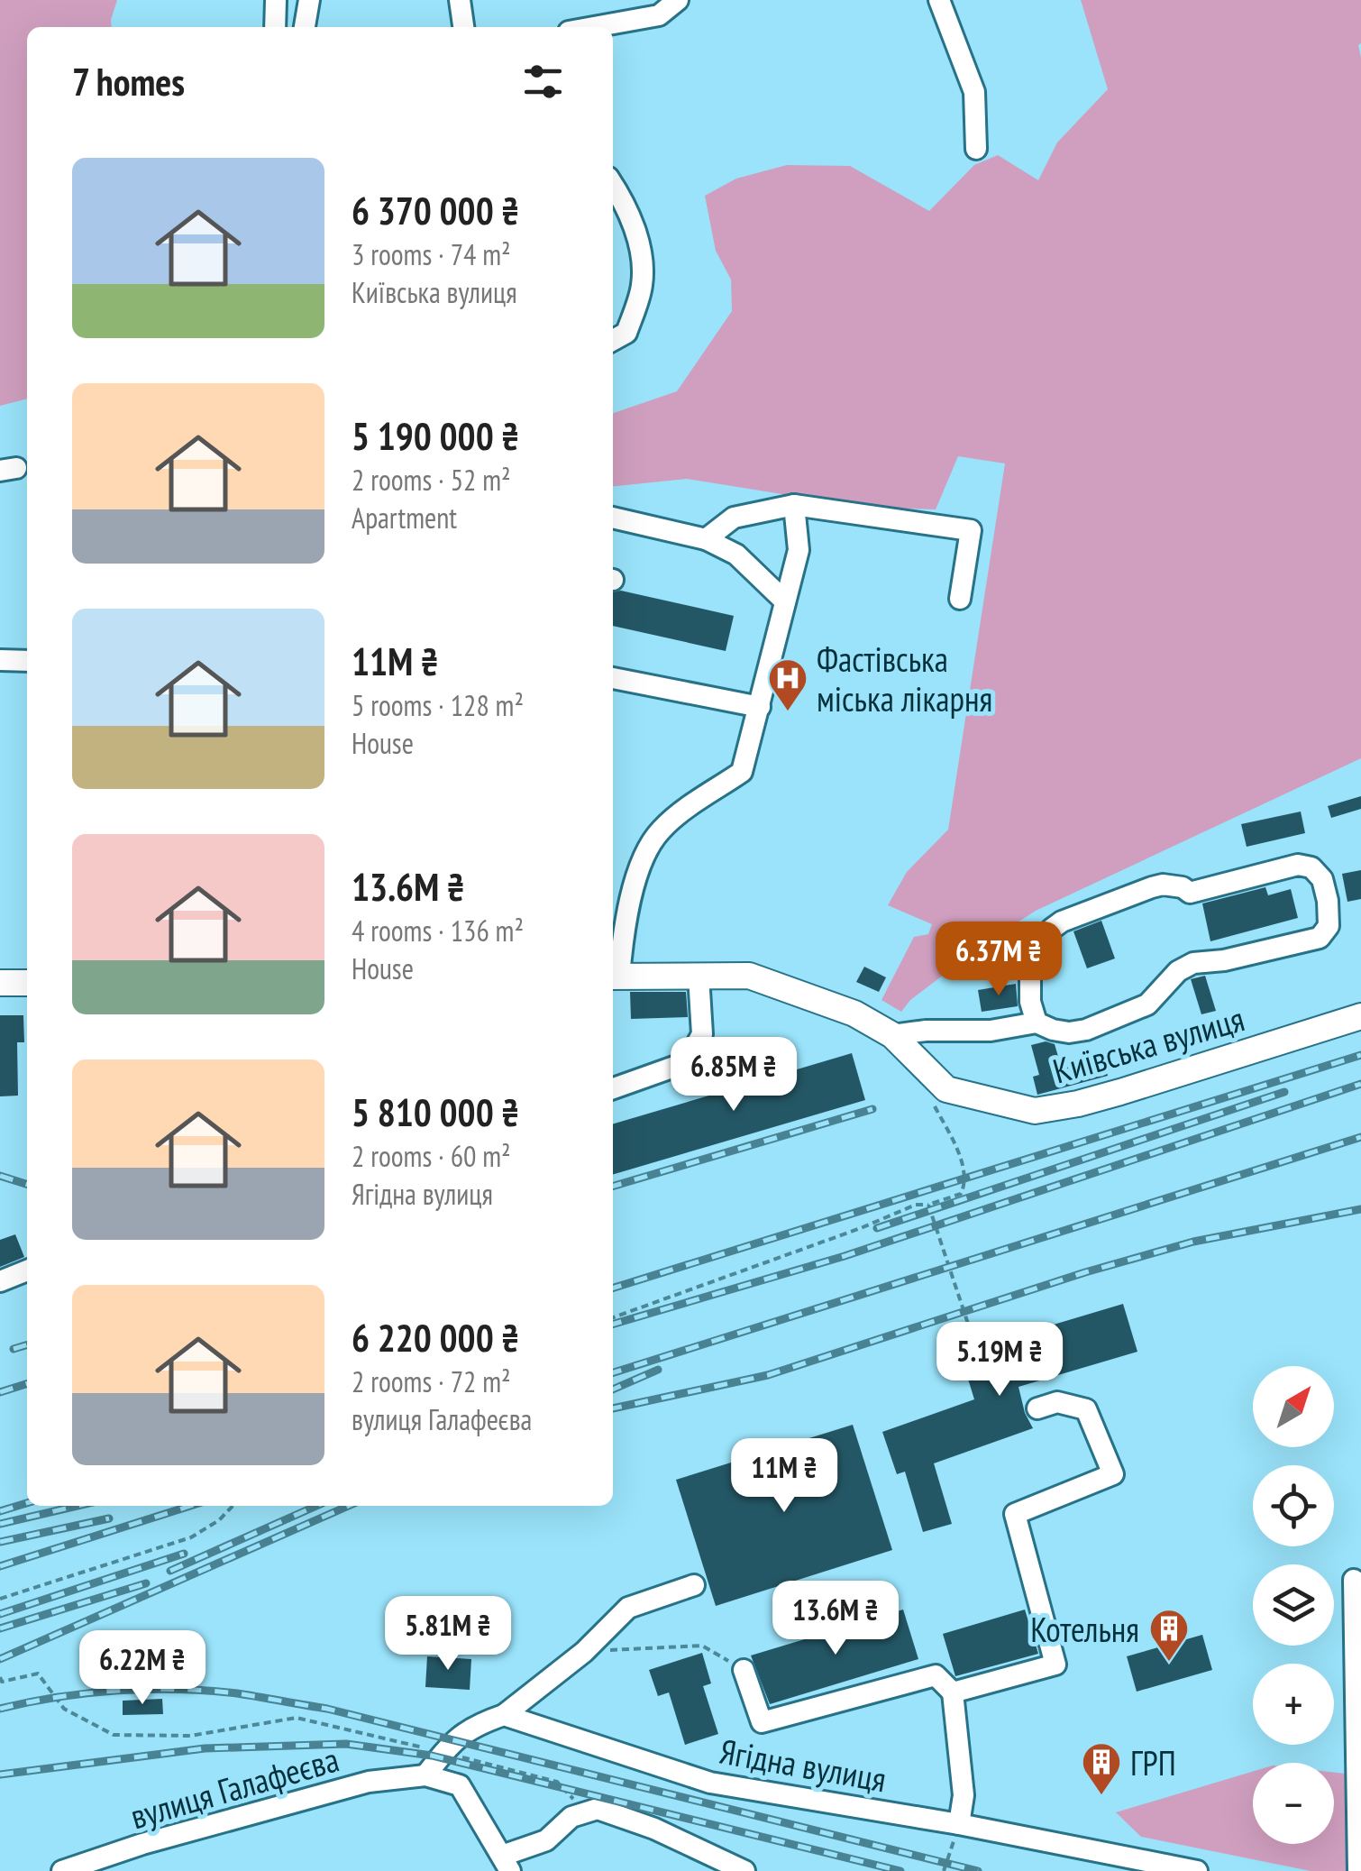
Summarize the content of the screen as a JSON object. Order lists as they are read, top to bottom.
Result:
{
  "streets": {
    "main road": ["Київська вулиця"],
    "street": ["Ягідна вулиця", "вулиця Галафеєва"]
  },
  "places": {
    "hospital": ["Фастівська міська лікарня"],
    "building": ["Котельня", "ГРП"]
  },
  "north": "top right",
  "page": {
    "heading": "7 homes",
    "list": [
      {
        "name": "6 370 000 ₴",
        "note": "3 rooms · 74 m² · Київська вулиця"
      },
      {
        "name": "5 190 000 ₴",
        "note": "2 rooms · 52 m² · Apartment"
      },
      {
        "name": "11M ₴",
        "note": "5 rooms · 128 m² · House"
      },
      {
        "name": "13.6M ₴",
        "note": "4 rooms · 136 m² · House"
      },
      {
        "name": "5 810 000 ₴",
        "note": "2 rooms · 60 m² · Ягідна вулиця"
      },
      {
        "name": "6 220 000 ₴",
        "note": "2 rooms · 72 m² · вулиця Галафеєва"
      }
    ],
    "price": [
      "6.37M ₴",
      "6.85M ₴",
      "5.19M ₴",
      "11M ₴",
      "13.6M ₴",
      "5.81M ₴",
      "6.22M ₴"
    ],
    "map_buttons": ["+", "−"]
  }
}
